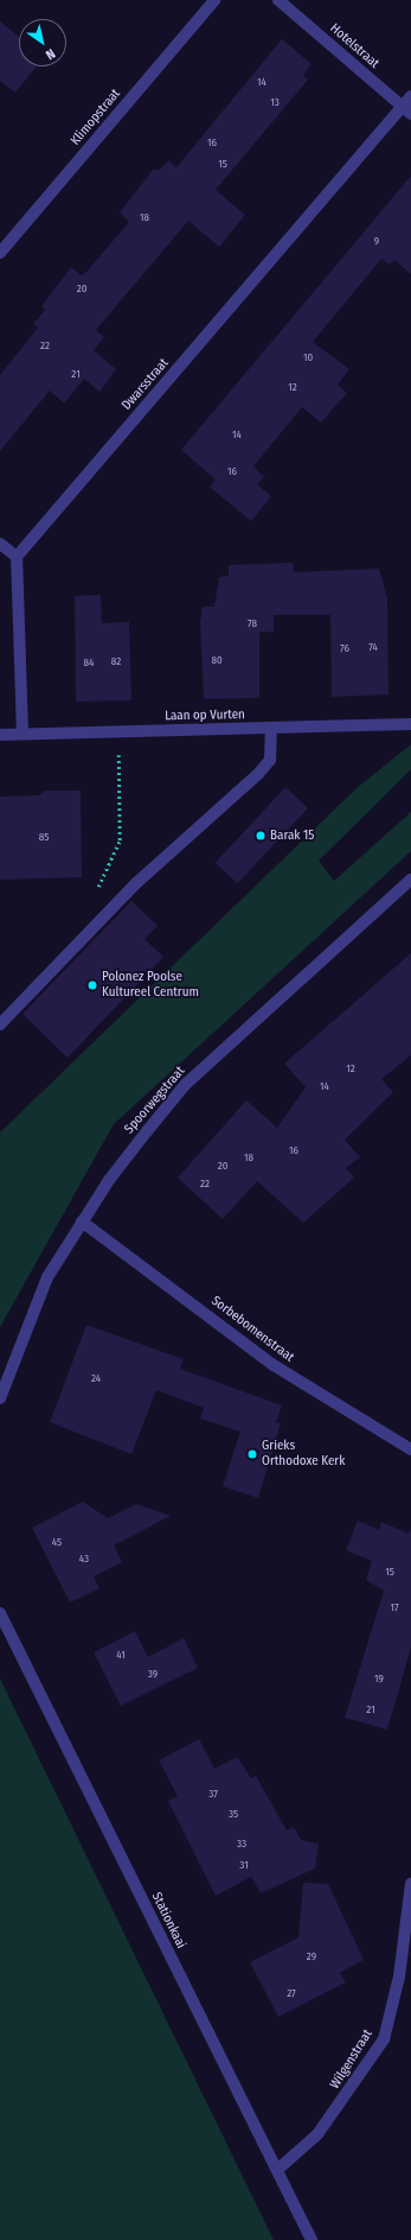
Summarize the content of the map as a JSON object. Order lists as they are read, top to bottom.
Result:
{
  "streets": {
    "street": [
      "Hotelstraat",
      "Klimopstraat",
      "Dwarsstraat",
      "Laan op Vurten",
      "Spoorwegstraat",
      "Sorbebomenstraat",
      "Stationkaai",
      "Wilgenstraat"
    ]
  },
  "crossings": [
    ["Hotelstraat", "Dwarsstraat"],
    ["Spoorwegstraat", "Sorbebomenstraat"],
    ["Stationkaai", "Wilgenstraat"]
  ],
  "places": ["Barak 15", "Polonez Poolse Kultureel Centrum", "Grieks Orthodoxe Kerk"],
  "house_numbers": [
    "14",
    "13",
    "16",
    "15",
    "18",
    "9",
    "20",
    "22",
    "10",
    "21",
    "12",
    "14",
    "16",
    "78",
    "74",
    "76",
    "80",
    "82",
    "84",
    "85",
    "12",
    "14",
    "16",
    "18",
    "20",
    "22",
    "24",
    "45",
    "43",
    "15",
    "17",
    "41",
    "39",
    "19",
    "21",
    "37",
    "35",
    "33",
    "31",
    "29",
    "27"
  ],
  "north": "bottom right"
}
